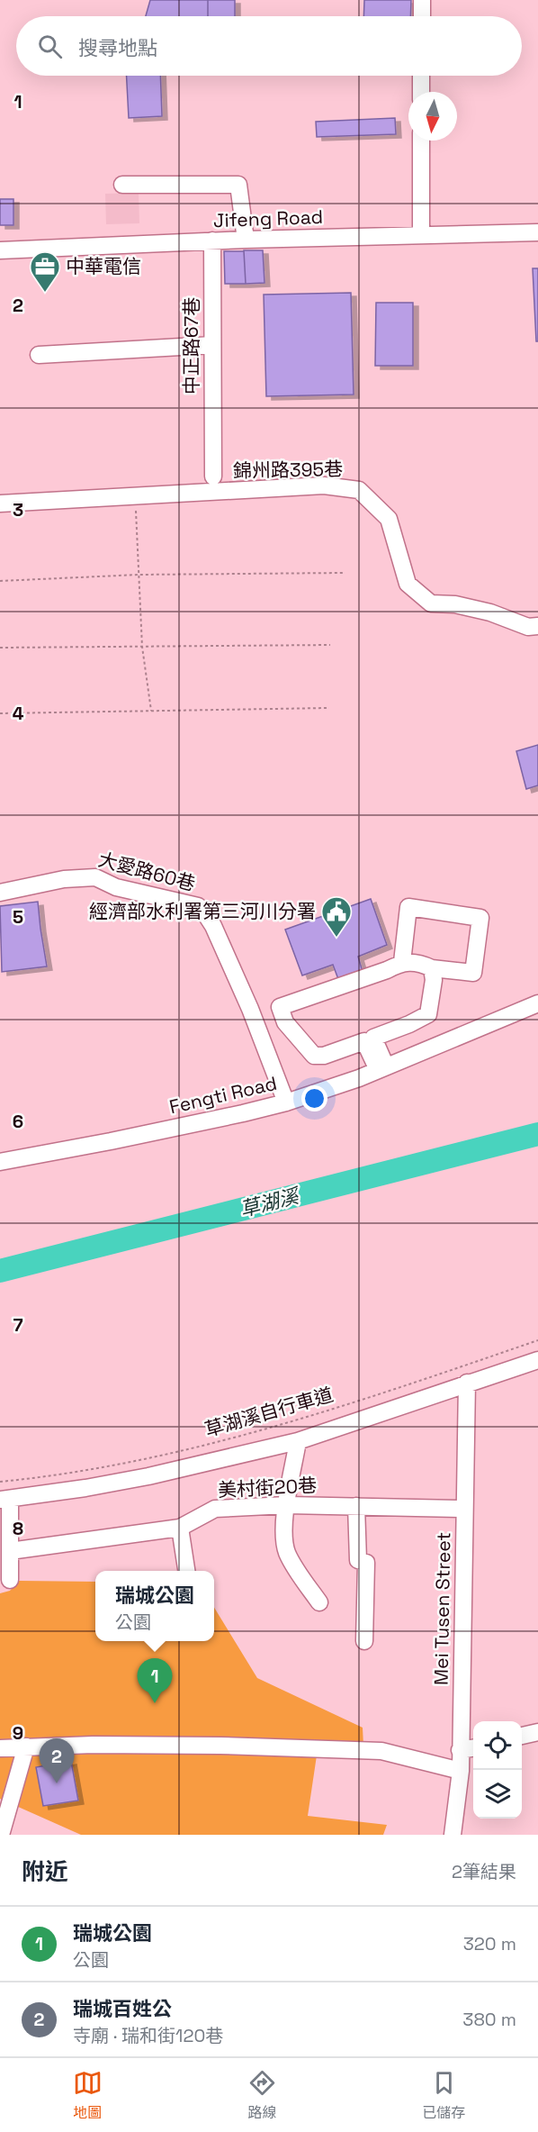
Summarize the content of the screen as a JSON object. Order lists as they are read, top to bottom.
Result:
{
  "streets": {
    "street": [
      "Jifeng Road",
      "中正路67巷",
      "錦州路395巷",
      "大愛路60巷",
      "Fengti Road",
      "美村街20巷",
      "Mei Tusen Street"
    ],
    "path": ["草湖溪自行車道"]
  },
  "crossings": [
    ["Jifeng Road", "中正路67巷"],
    ["大愛路60巷", "Fengti Road"],
    ["美村街20巷", "Mei Tusen Street"]
  ],
  "water": ["草湖溪"],
  "places": {
    "office": ["中華電信"],
    "public building": ["經濟部水利署第三河川分署"]
  },
  "north": "bottom",
  "page": {
    "search": "搜尋地點",
    "popup": ["瑞城公園", "公園"],
    "pins": ["1", "2"],
    "heading": ["附近", "2筆結果"],
    "list": [
      {
        "mark": "1",
        "name": "瑞城公園",
        "note": "公園",
        "value": "320 m"
      },
      {
        "mark": "2",
        "name": "瑞城百姓公",
        "note": "寺廟 · 瑞和街120巷",
        "value": "380 m"
      }
    ],
    "nav": ["地圖", "路線", "已儲存"]
  },
  "grid": {
    "rows": [
      "1",
      "2",
      "3",
      "4",
      "5",
      "6",
      "7",
      "8",
      "9"
    ]
  }
}
